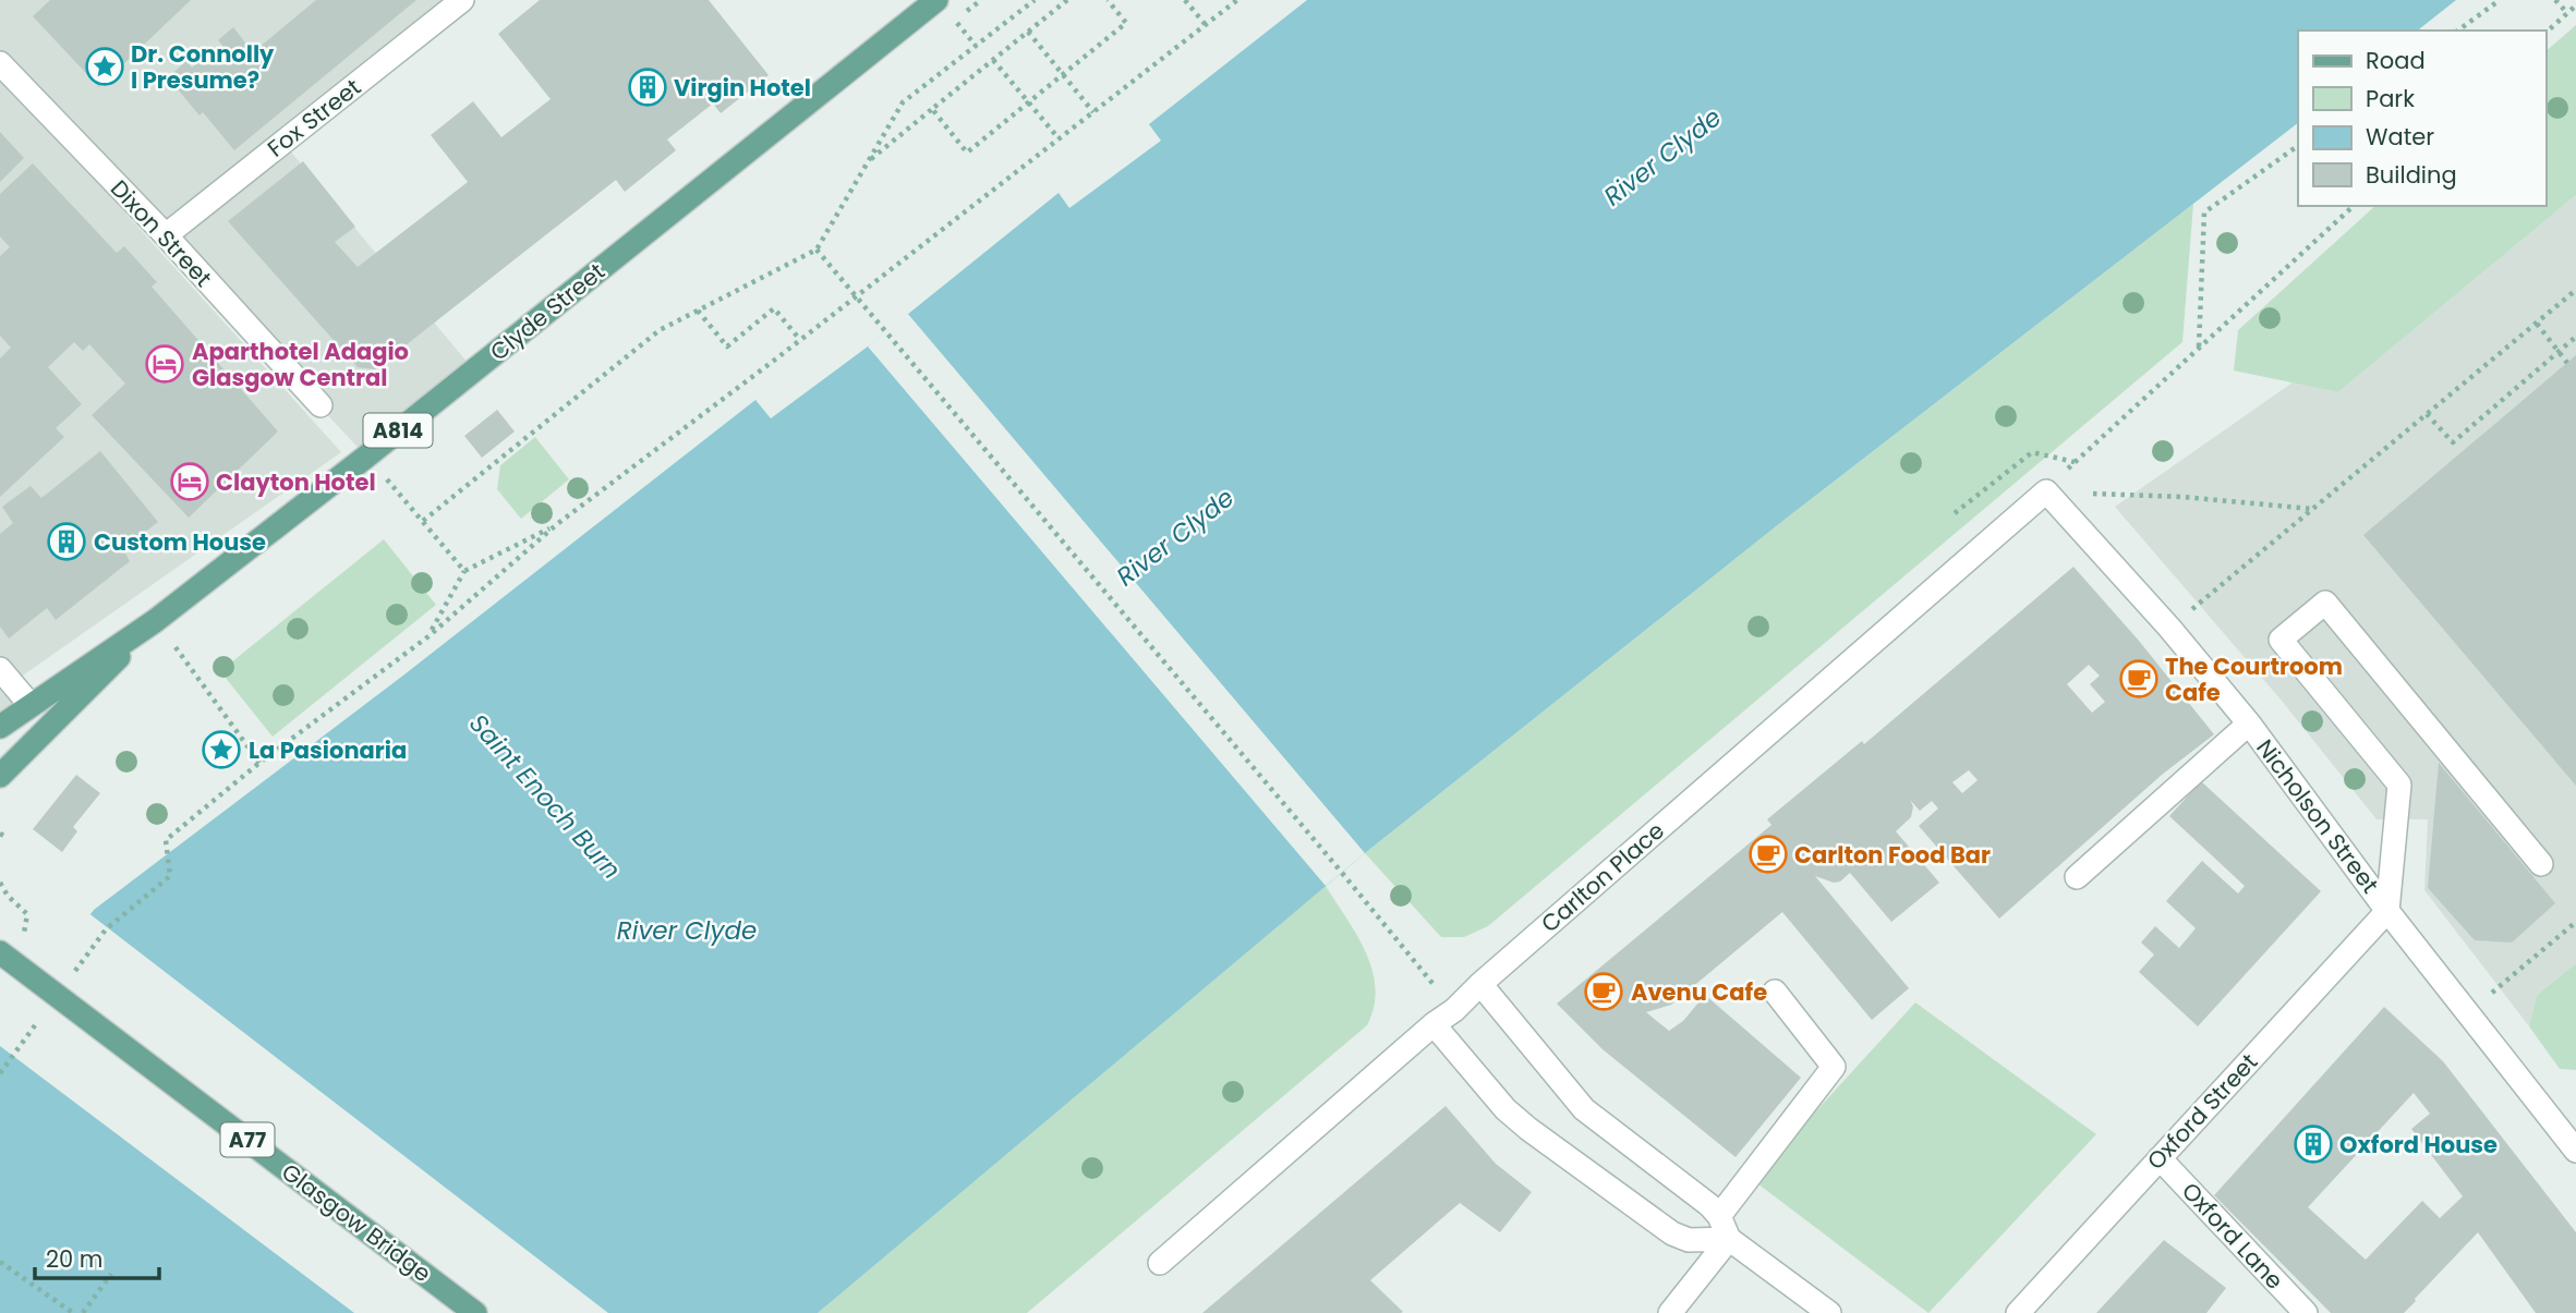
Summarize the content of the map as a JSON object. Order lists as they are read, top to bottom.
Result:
{
  "streets": {
    "main road": [
      "Clyde Street",
      "A814",
      "A77",
      "Glasgow Bridge"
    ],
    "street": [
      "Fox Street",
      "Dixon Street",
      "Nicholson Street",
      "Carlton Place",
      "Oxford Street",
      "Oxford Lane"
    ]
  },
  "crossings": [
    ["Fox Street", "Dixon Street"],
    ["Nicholson Street", "Carlton Place"],
    ["Nicholson Street", "Oxford Street"],
    ["Oxford Street", "Oxford Lane"]
  ],
  "water": ["River Clyde", "Saint Enoch Burn"],
  "places": {
    "place": ["Dr. Connolly I Presume?", "La Pasionaria"],
    "building": ["Virgin Hotel", "Custom House", "Oxford House"],
    "hotel": ["Aparthotel Adagio Glasgow Central", "Clayton Hotel"],
    "cafe": ["The Courtroom Cafe", "Carlton Food Bar", "Avenu Cafe"]
  },
  "legend": [
    "Road",
    "Park",
    "Water",
    "Building"
  ],
  "scale_bar": "20 m"
}
